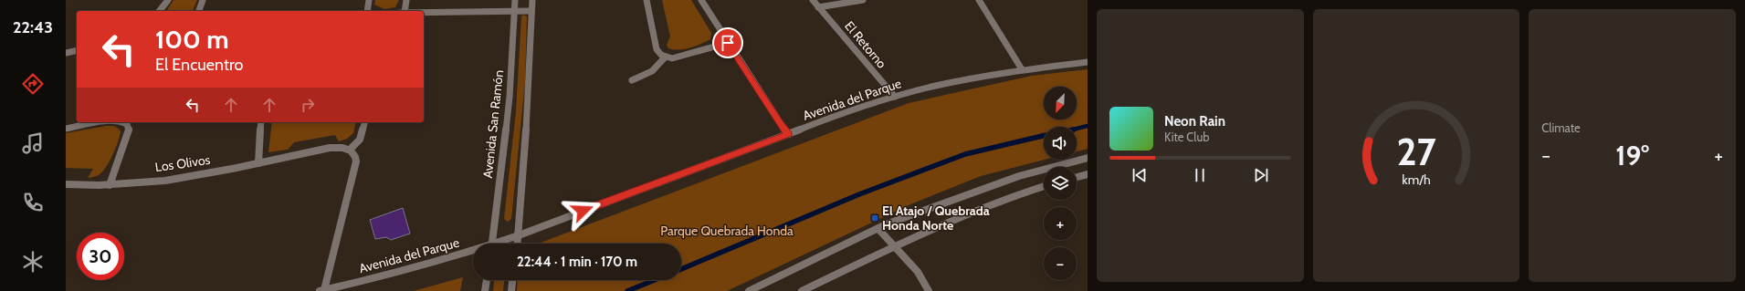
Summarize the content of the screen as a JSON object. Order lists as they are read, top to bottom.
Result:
{
  "streets": {
    "street": [
      "El Retorno",
      "Avenida del Parque",
      "Avenida San Ramón",
      "Los Olivos"
    ]
  },
  "crossings": [
    ["El Retorno", "Avenida del Parque"]
  ],
  "parks": ["Parque Quebrada Honda"],
  "places": {
    "transit": ["El Atajo / Quebrada Honda Norte"]
  },
  "north": "bottom left",
  "page": {
    "tabs": "22:43",
    "tile": "Climate",
    "turn": ["100 m", "El Encuentro"],
    "map_buttons": ["+", "−"],
    "song": ["Neon Rain", "Kite Club"],
    "heat": ["−", "19°", "+"],
    "limit": "30",
    "trip": "22:44 · 1 min · 170 m",
    "gauge": ["27", "km/h"]
  }
}
